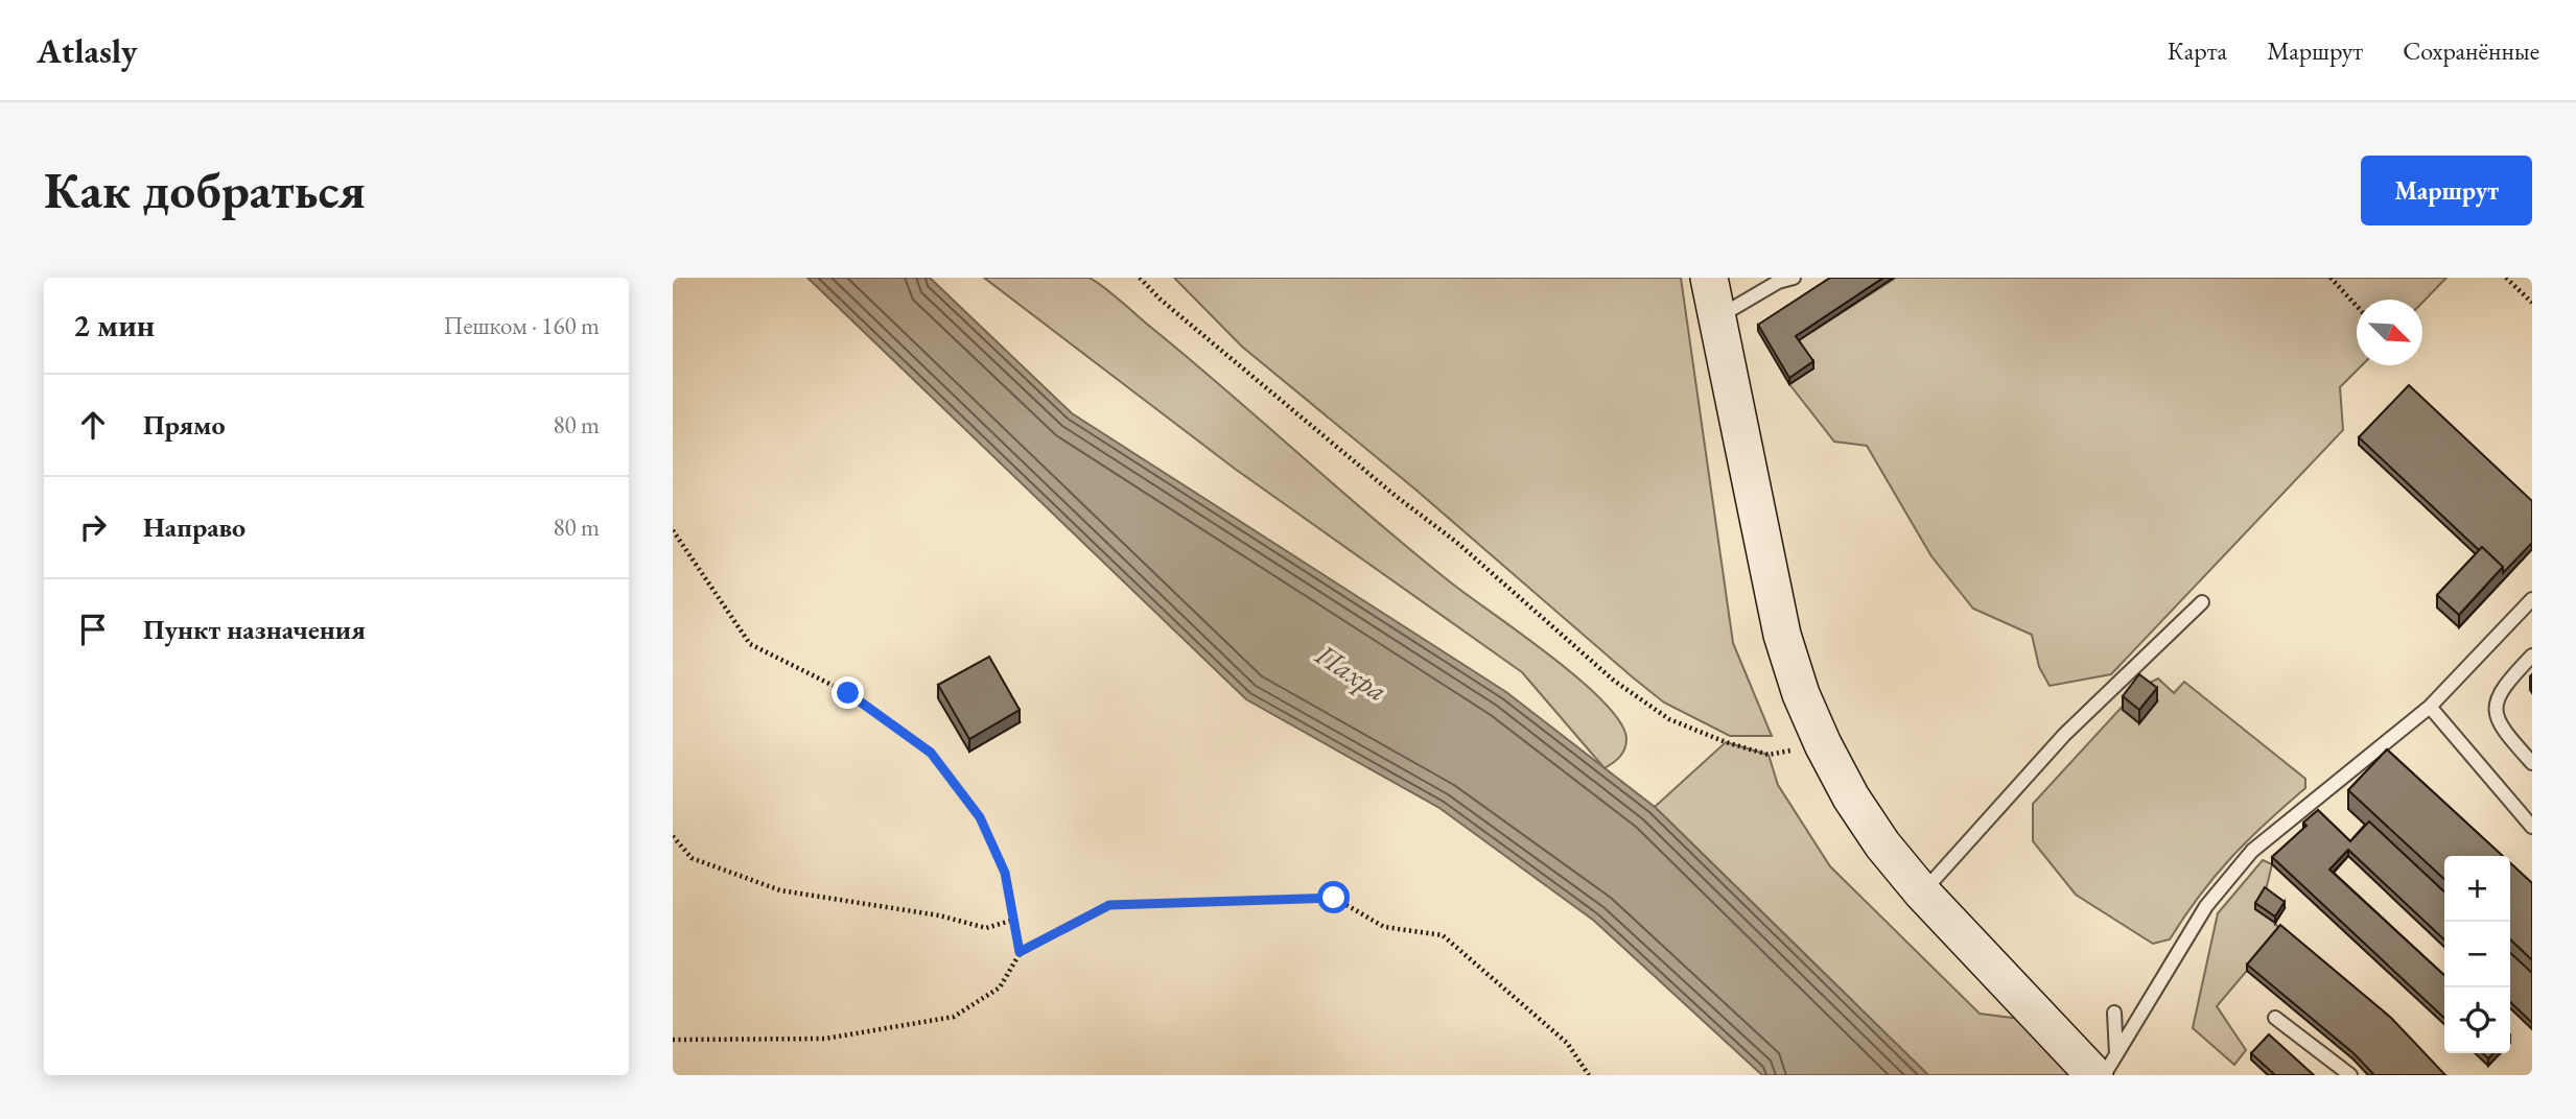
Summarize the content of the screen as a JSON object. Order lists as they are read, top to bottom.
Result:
{
  "water": ["Пахра"],
  "north": "bottom right",
  "page": {
    "header": "Atlasly",
    "nav": ["Карта", "Маршрут", "Сохранённые"],
    "buttons": "Маршрут",
    "title": "Как добраться",
    "heading": ["2 мин", "Пешком · 160 m"],
    "list": [
      ["Прямо", "80 m"],
      ["Направо", "80 m"],
      "Пункт назначения"
    ],
    "map_buttons": ["+", "−"]
  }
}
